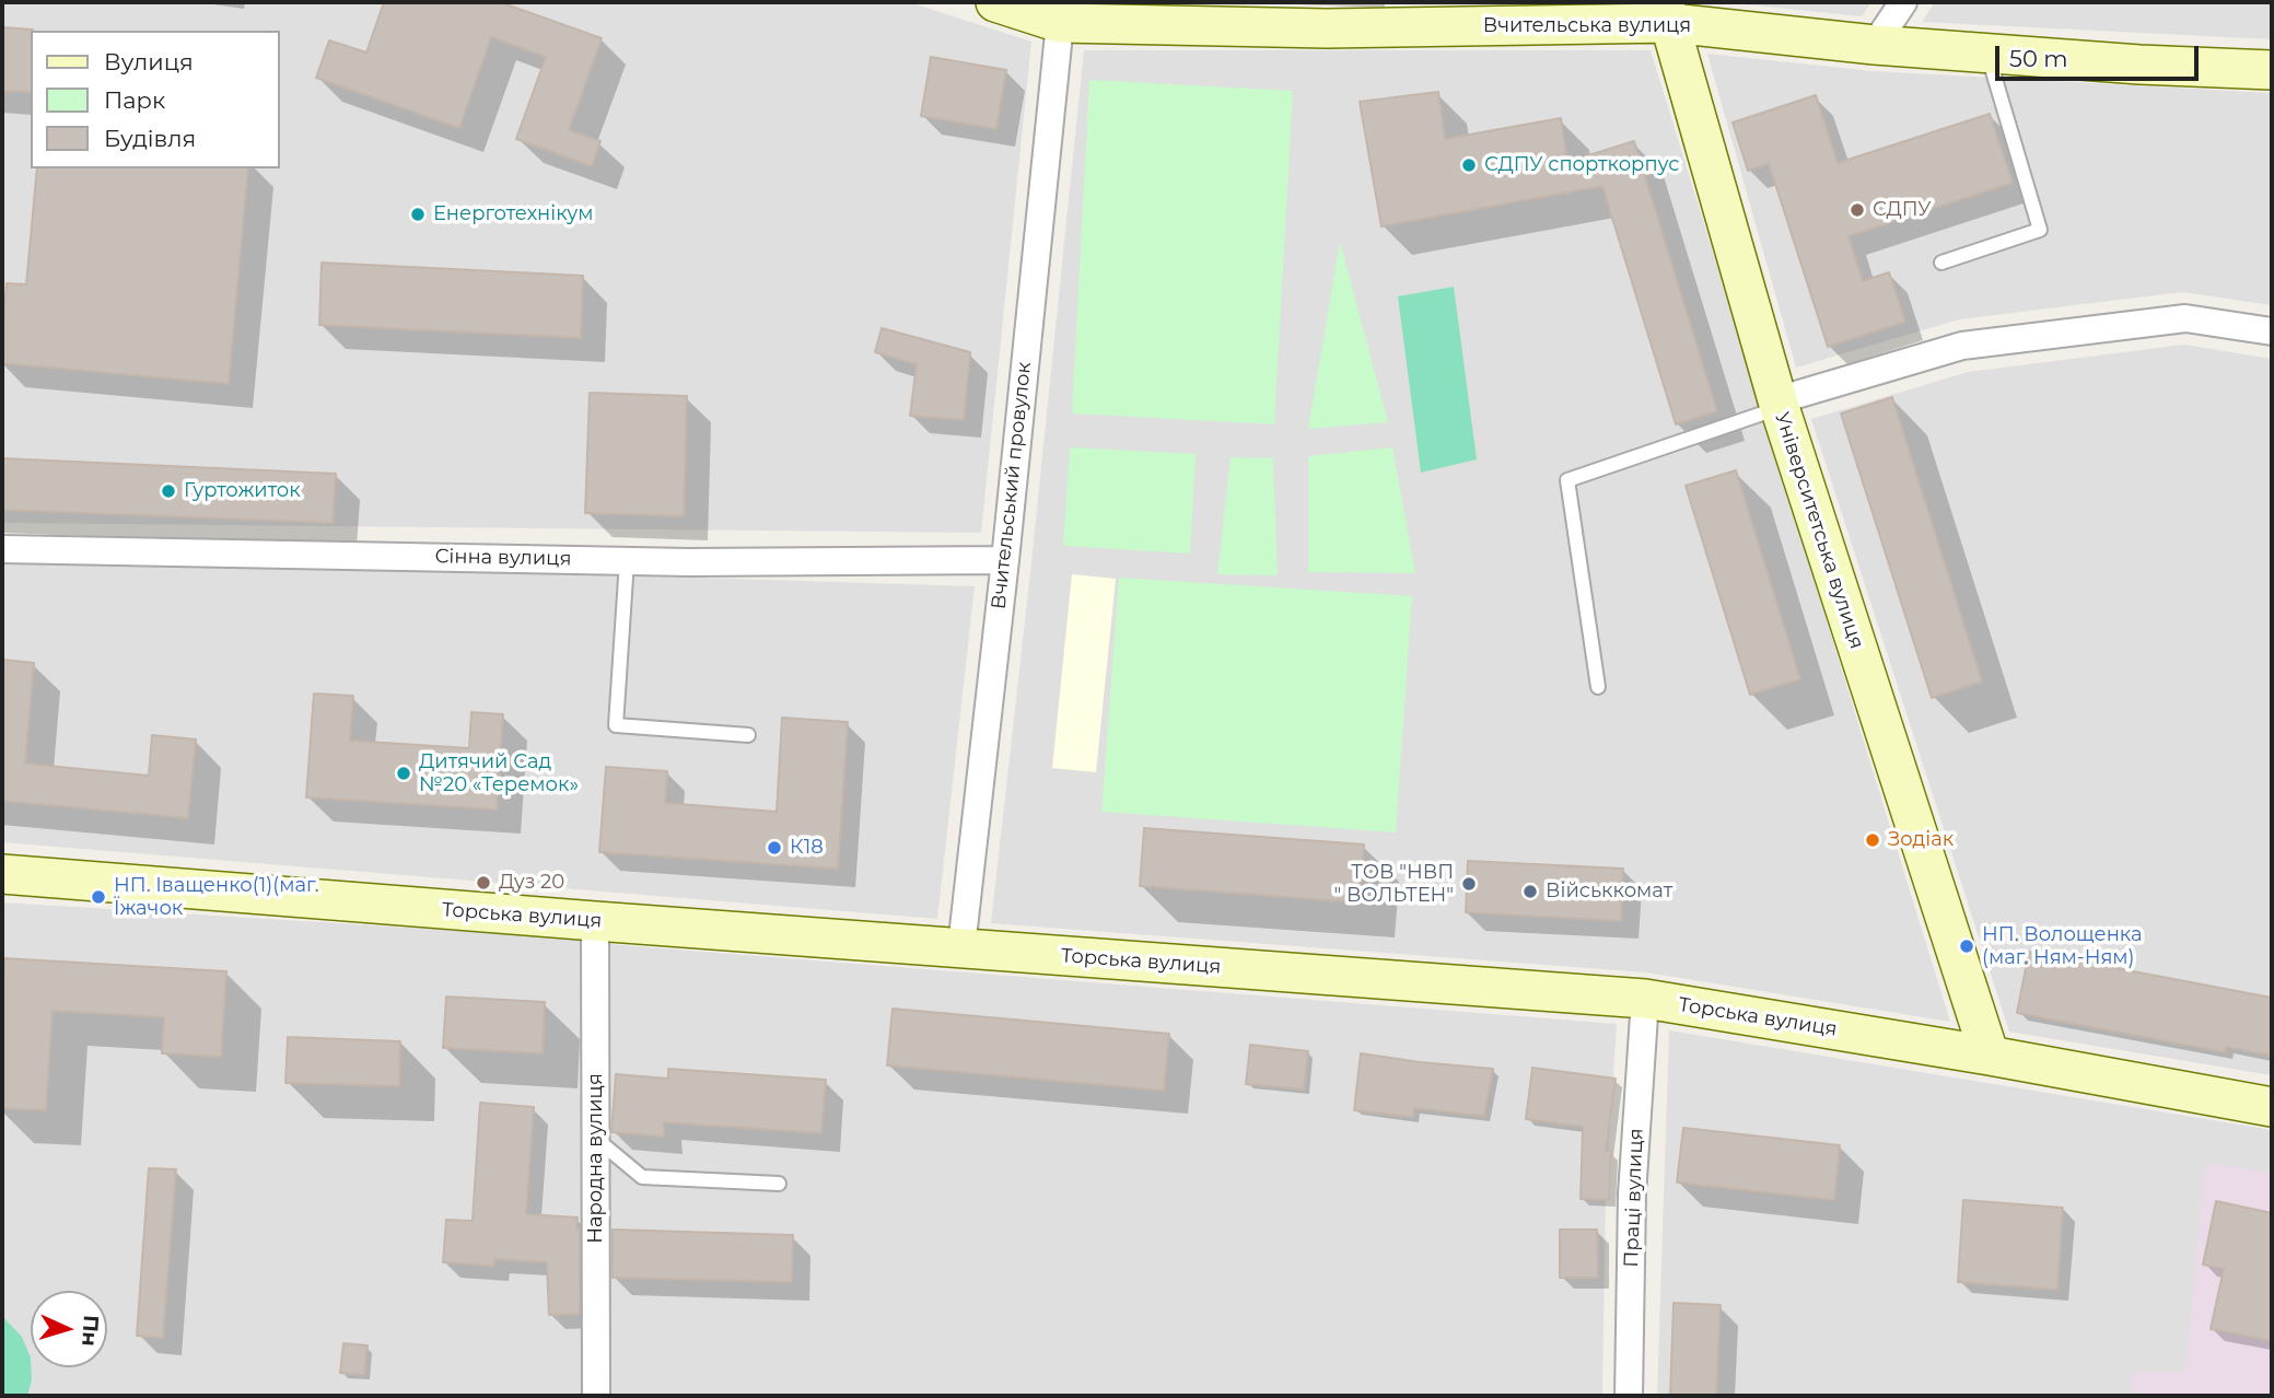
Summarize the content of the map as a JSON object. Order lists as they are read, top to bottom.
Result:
{
  "streets": {
    "street": [
      "Вчительська вулиця",
      "Вчительський провулок",
      "Університетська вулиця",
      "Сінна вулиця",
      "Торська вулиця",
      "Народна вулиця",
      "Праці вулиця"
    ]
  },
  "crossings": [
    ["Вчительська вулиця", "Вчительський провулок"],
    ["Вчительська вулиця", "Університетська вулиця"],
    ["Вчительський провулок", "Сінна вулиця"],
    ["Вчительський провулок", "Торська вулиця"],
    ["Університетська вулиця", "Торська вулиця"],
    ["Торська вулиця", "Народна вулиця"],
    ["Торська вулиця", "Праці вулиця"]
  ],
  "places": [
    "СДПУ спорткорпус",
    "СДПУ",
    "Енерготехнікум",
    "Гуртожиток",
    "Дитячий Сад №20 «Теремок»",
    "Зодіак",
    "К18",
    "Дуз 20",
    "ТОВ \"НВП \" ВОЛЬТЕН\"",
    "Військкомат",
    "НП. Іващенко(1)(маг. Їжачок",
    "НП. Волощенка (маг. Ням-Ням)"
  ],
  "legend": ["Вулиця", "Парк", "Будівля"],
  "scale_bar": "50 m",
  "north": "right"
}
